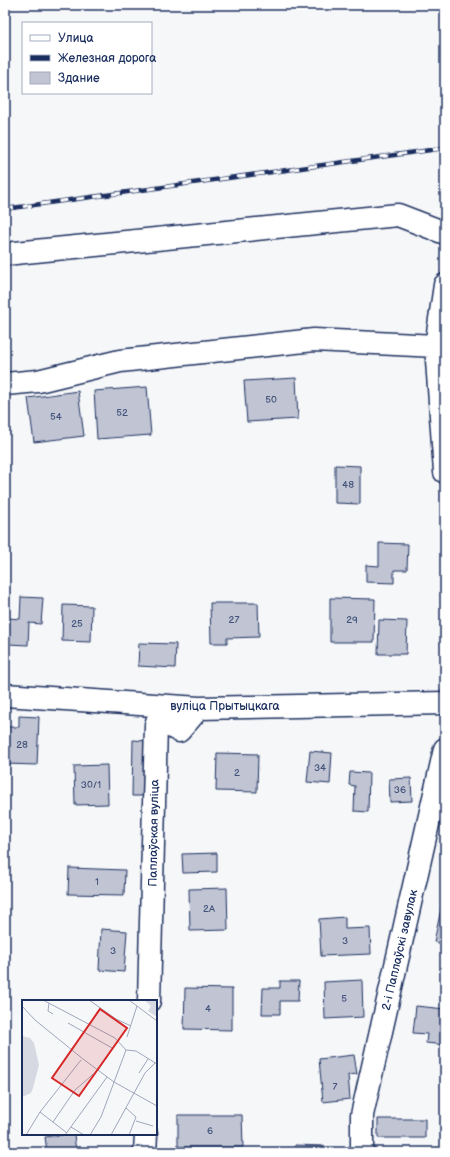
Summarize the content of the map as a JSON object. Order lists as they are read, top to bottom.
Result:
{
  "streets": {
    "street": ["вуліца Прытыцкага", "Паплаўская вуліца", "2-і Паплаўскі завулак"]
  },
  "crossings": [
    ["вуліца Прытыцкага", "Паплаўская вуліца"]
  ],
  "house_numbers": [
    "50",
    "52",
    "54",
    "48",
    "27",
    "29",
    "25",
    "28",
    "34",
    "2",
    "30/1",
    "36",
    "1",
    "2А",
    "3",
    "3",
    "5",
    "4",
    "7",
    "6"
  ],
  "legend": ["Улица", "Железная дорога", "Здание"]
}
